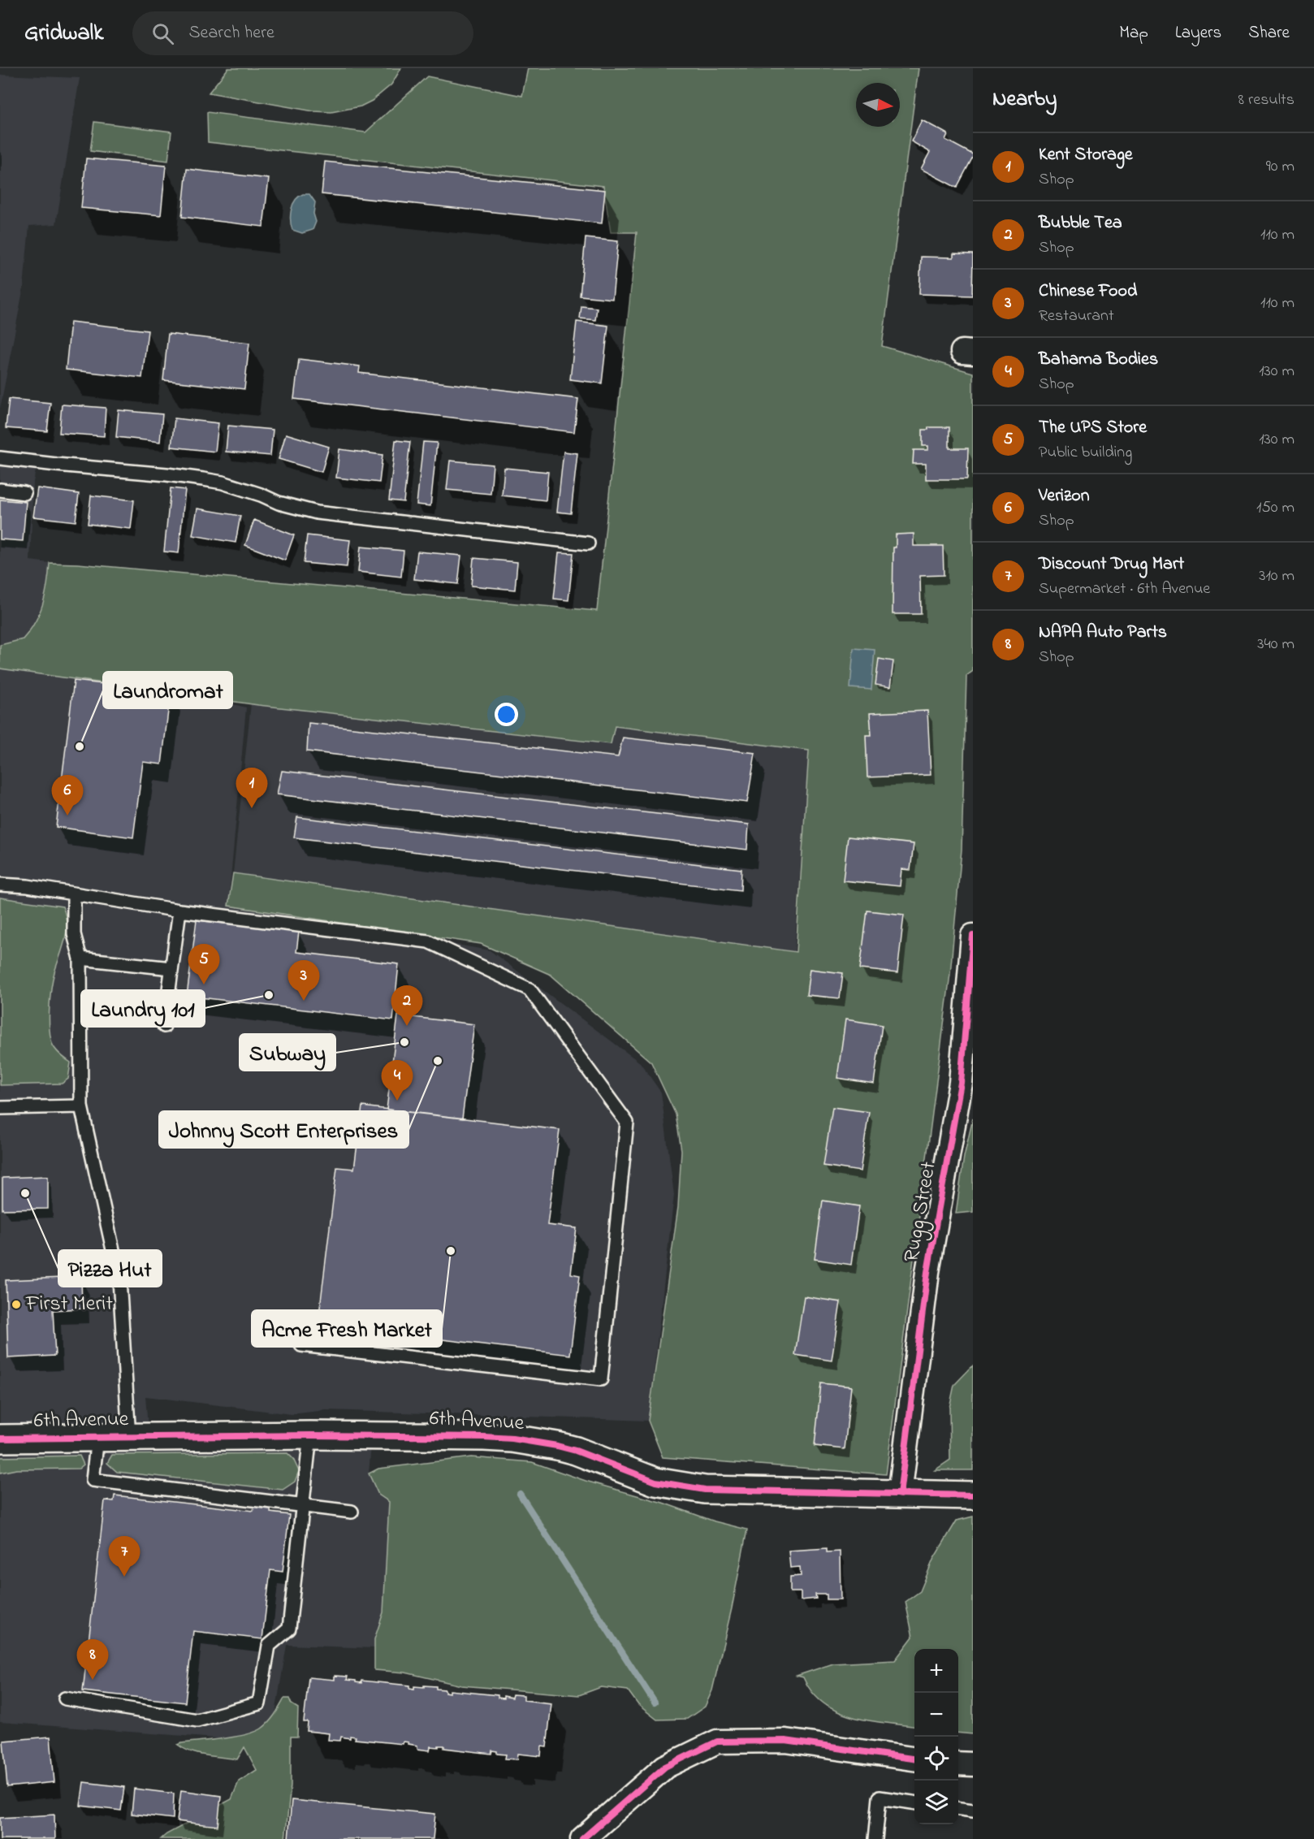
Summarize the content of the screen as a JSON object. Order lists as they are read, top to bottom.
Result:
{
  "streets": {
    "street": ["Rugg Street", "6th Avenue"]
  },
  "crossings": [
    ["Rugg Street", "6th Avenue"]
  ],
  "places": [
    "Laundromat",
    "Laundry 101",
    "Subway",
    "Johnny Scott Enterprises",
    "Pizza Hut",
    "Acme Fresh Market",
    "First Merit"
  ],
  "north": "right",
  "page": {
    "header": "Gridwalk",
    "search": "Search here",
    "nav": ["Map", "Layers", "Share"],
    "heading": ["Nearby", "8 results"],
    "list": [
      {
        "mark": "1",
        "name": "Kent Storage",
        "note": "Shop",
        "value": "90 m"
      },
      {
        "mark": "2",
        "name": "Bubble Tea",
        "note": "Shop",
        "value": "110 m"
      },
      {
        "mark": "3",
        "name": "Chinese Food",
        "note": "Restaurant",
        "value": "110 m"
      },
      {
        "mark": "4",
        "name": "Bahama Bodies",
        "note": "Shop",
        "value": "130 m"
      },
      {
        "mark": "5",
        "name": "The UPS Store",
        "note": "Public building",
        "value": "130 m"
      },
      {
        "mark": "6",
        "name": "Verizon",
        "note": "Shop",
        "value": "150 m"
      },
      {
        "mark": "7",
        "name": "Discount Drug Mart",
        "note": "Supermarket · 6th Avenue",
        "value": "310 m"
      },
      {
        "mark": "8",
        "name": "NAPA Auto Parts",
        "note": "Shop",
        "value": "340 m"
      }
    ],
    "pins": [
      "1",
      "6",
      "5",
      "3",
      "2",
      "4",
      "7",
      "8"
    ],
    "map_buttons": ["+", "−"]
  }
}
